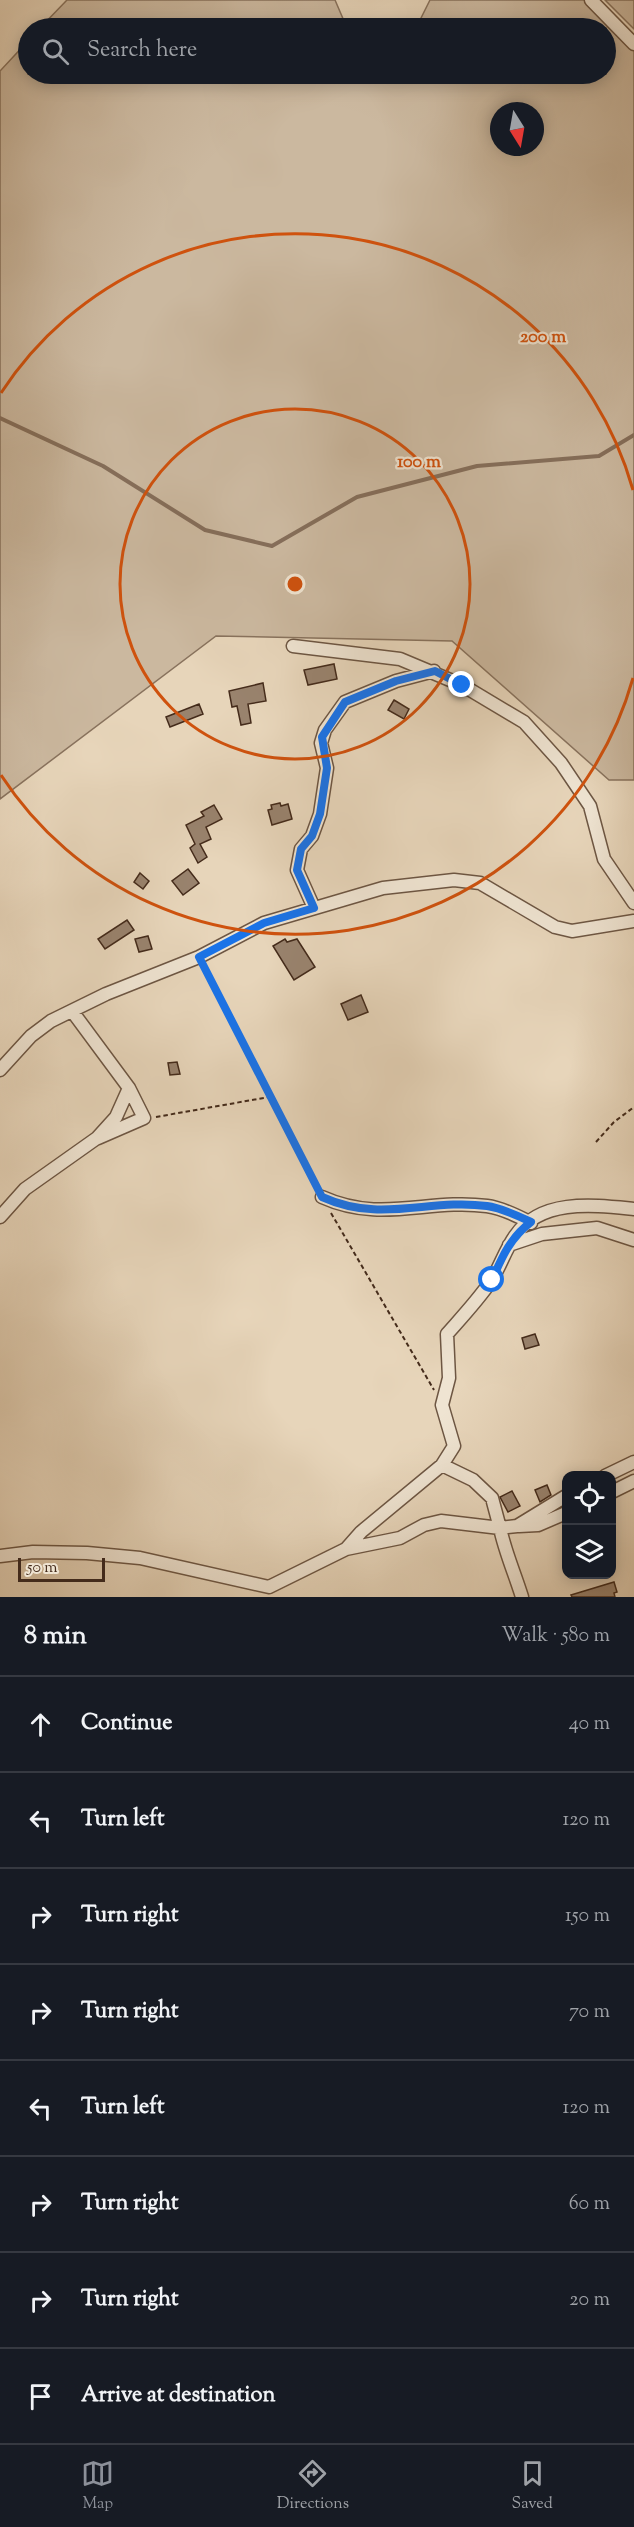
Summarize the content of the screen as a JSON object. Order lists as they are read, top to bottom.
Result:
{
  "scale_bar": "50 m",
  "north": "bottom",
  "page": {
    "search": "Search here",
    "scale": "50 m",
    "heading": ["8 min", "Walk · 580 m"],
    "list": [
      ["Continue", "40 m"],
      ["Turn left", "120 m"],
      ["Turn right", "150 m"],
      ["Turn right", "70 m"],
      ["Turn left", "120 m"],
      ["Turn right", "60 m"],
      ["Turn right", "20 m"],
      "Arrive at destination"
    ],
    "nav": ["Map", "Directions", "Saved"]
  },
  "rings": ["200 m", "100 m"]
}
